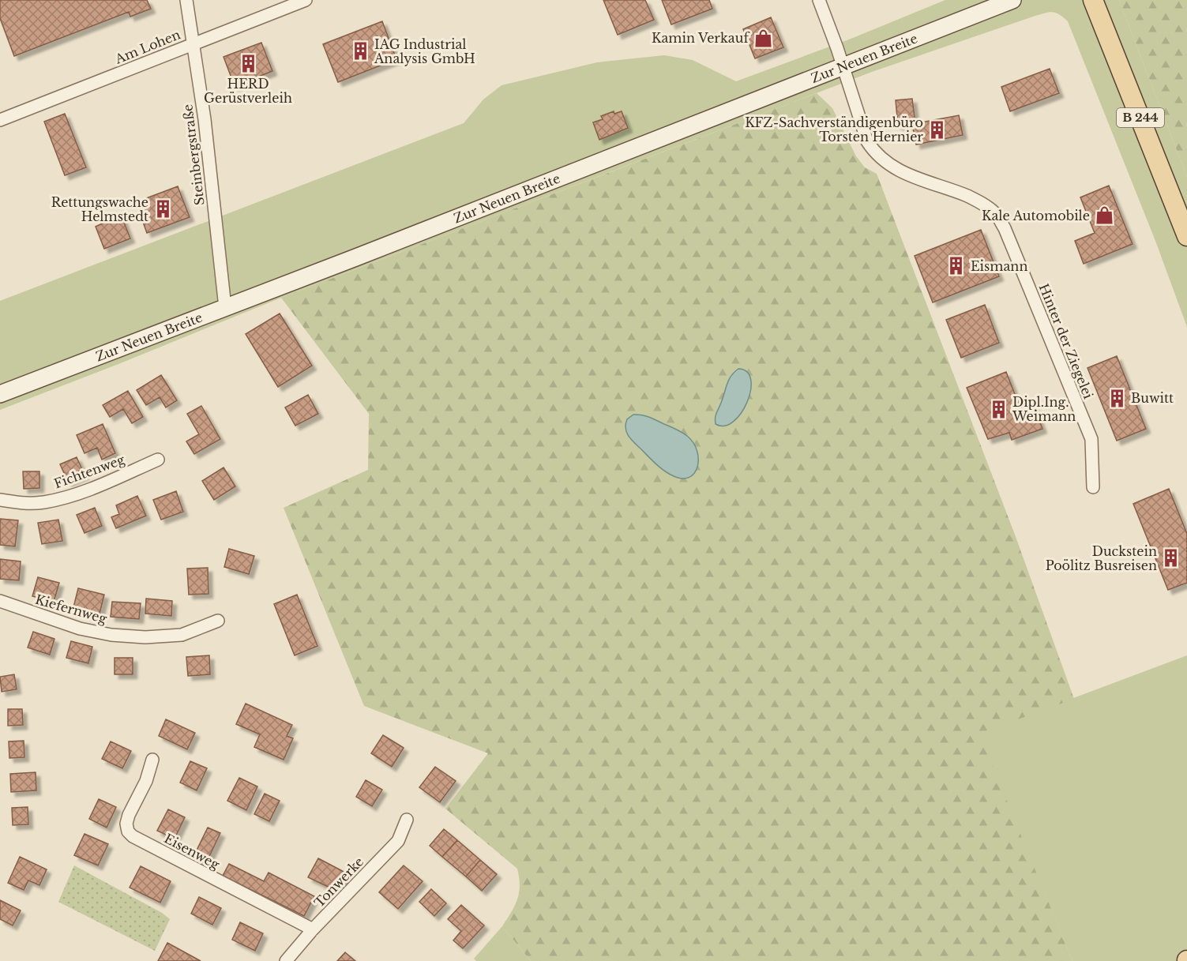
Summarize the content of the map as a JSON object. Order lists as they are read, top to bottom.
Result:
{
  "streets": {
    "main road": ["B 244"],
    "street": [
      "Am Lohen",
      "Zur Neuen Breite",
      "Steinbergstraße",
      "Hinter der Ziegelei",
      "Fichtenweg",
      "Kiefernweg",
      "Eisenweg",
      "Tonwerke"
    ]
  },
  "crossings": [
    ["Am Lohen", "Steinbergstraße"],
    ["Zur Neuen Breite", "Steinbergstraße"],
    ["Zur Neuen Breite", "Hinter der Ziegelei"],
    ["Eisenweg", "Tonwerke"]
  ],
  "places": {
    "shop": ["Kamin Verkauf", "Kale Automobile"],
    "building": [
      "IAG Industrial Analysis GmbH",
      "HERD Gerüstverleih",
      "KFZ-Sachverständigenbüro Torsten Hernier",
      "Rettungswache Helmstedt",
      "Eismann",
      "Buwitt",
      "Dipl.Ing. Weimann",
      "Duckstein Poölitz Busreisen"
    ]
  }
}
